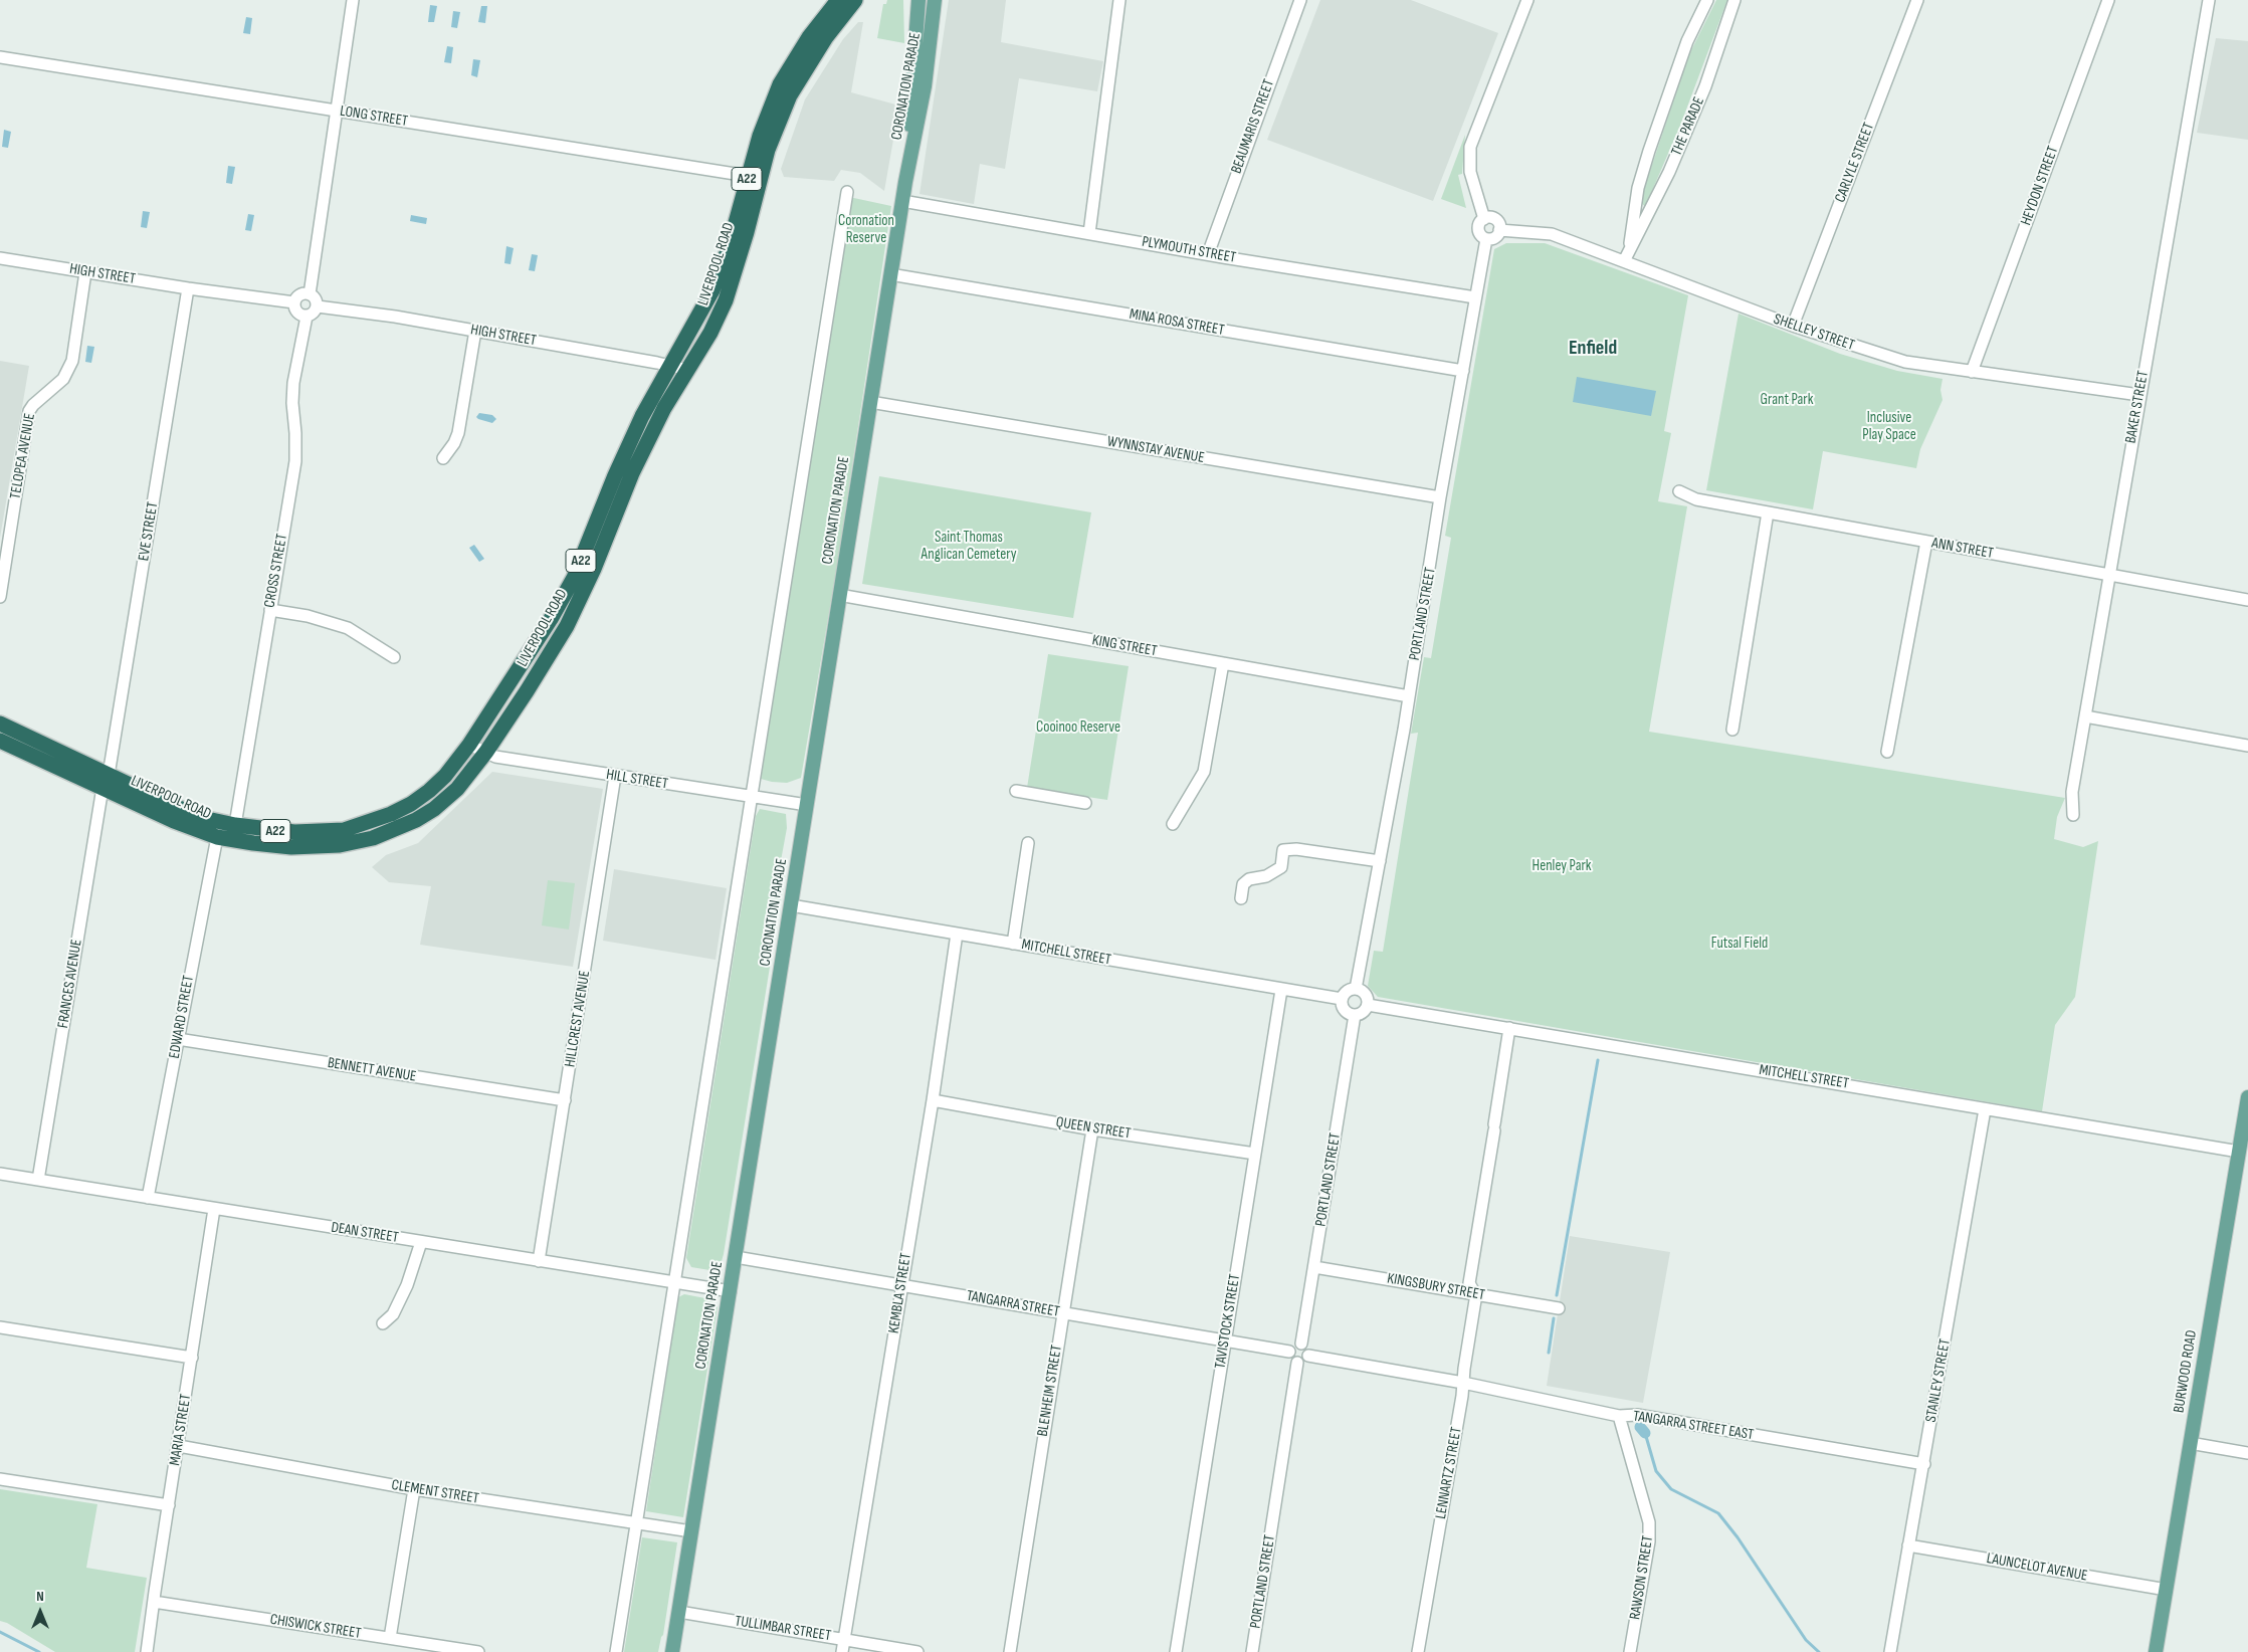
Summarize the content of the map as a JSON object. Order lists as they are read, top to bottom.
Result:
{
  "streets": {
    "highway": ["A22", "LIVERPOOL ROAD"],
    "main road": ["CORONATION PARADE", "BURWOOD ROAD"],
    "street": [
      "LONG STREET",
      "BEAUMARIS STREET",
      "THE PARADE",
      "CARLYLE STREET",
      "HEYDON STREET",
      "PLYMOUTH STREET",
      "HIGH STREET",
      "MINA ROSA STREET",
      "SHELLEY STREET",
      "BAKER STREET",
      "WYNNSTAY AVENUE",
      "TELOPEA AVENUE",
      "EVE STREET",
      "ANN STREET",
      "CROSS STREET",
      "PORTLAND STREET",
      "KING STREET",
      "HILL STREET",
      "MITCHELL STREET",
      "FRANCES AVENUE",
      "EDWARD STREET",
      "HILLCREST AVENUE",
      "BENNETT AVENUE",
      "QUEEN STREET",
      "DEAN STREET",
      "KINGSBURY STREET",
      "KEMBLA STREET",
      "TANGARRA STREET",
      "TAVISTOCK STREET",
      "STANLEY STREET",
      "BLENHEIM STREET",
      "TANGARRA STREET EAST",
      "MARIA STREET",
      "LENNARTZ STREET",
      "CLEMENT STREET",
      "LAUNCELOT AVENUE",
      "RAWSON STREET",
      "CHISWICK STREET",
      "TULLIMBAR STREET"
    ]
  },
  "crossings": [
    ["CORONATION PARADE", "PLYMOUTH STREET"],
    ["CORONATION PARADE", "MINA ROSA STREET"],
    ["CORONATION PARADE", "WYNNSTAY AVENUE"],
    ["CORONATION PARADE", "KING STREET"],
    ["CORONATION PARADE", "HILL STREET"],
    ["CORONATION PARADE", "MITCHELL STREET"],
    ["CORONATION PARADE", "DEAN STREET"],
    ["CORONATION PARADE", "TANGARRA STREET"],
    ["CORONATION PARADE", "CLEMENT STREET"],
    ["CORONATION PARADE", "TULLIMBAR STREET"],
    ["LONG STREET", "LIVERPOOL ROAD"],
    ["BEAUMARIS STREET", "PLYMOUTH STREET"],
    ["THE PARADE", "SHELLEY STREET"],
    ["CARLYLE STREET", "SHELLEY STREET"],
    ["HEYDON STREET", "SHELLEY STREET"],
    ["PLYMOUTH STREET", "PORTLAND STREET"],
    ["LIVERPOOL ROAD", "HIGH STREET"],
    ["LIVERPOOL ROAD", "EVE STREET"],
    ["LIVERPOOL ROAD", "CROSS STREET"],
    ["LIVERPOOL ROAD", "HILL STREET"],
    ["LIVERPOOL ROAD", "FRANCES AVENUE"],
    ["LIVERPOOL ROAD", "EDWARD STREET"],
    ["HIGH STREET", "TELOPEA AVENUE"],
    ["HIGH STREET", "EVE STREET"],
    ["HIGH STREET", "CROSS STREET"],
    ["MINA ROSA STREET", "PORTLAND STREET"],
    ["SHELLEY STREET", "BAKER STREET"],
    ["SHELLEY STREET", "PORTLAND STREET"],
    ["BAKER STREET", "ANN STREET"],
    ["WYNNSTAY AVENUE", "PORTLAND STREET"],
    ["EVE STREET", "FRANCES AVENUE"],
    ["PORTLAND STREET", "KING STREET"],
    ["PORTLAND STREET", "MITCHELL STREET"],
    ["PORTLAND STREET", "KINGSBURY STREET"],
    ["PORTLAND STREET", "TANGARRA STREET"],
    ["HILL STREET", "HILLCREST AVENUE"],
    ["MITCHELL STREET", "KEMBLA STREET"],
    ["MITCHELL STREET", "TAVISTOCK STREET"],
    ["MITCHELL STREET", "BURWOOD ROAD"],
    ["MITCHELL STREET", "STANLEY STREET"],
    ["MITCHELL STREET", "LENNARTZ STREET"],
    ["FRANCES AVENUE", "DEAN STREET"],
    ["EDWARD STREET", "BENNETT AVENUE"],
    ["EDWARD STREET", "DEAN STREET"],
    ["HILLCREST AVENUE", "BENNETT AVENUE"],
    ["HILLCREST AVENUE", "DEAN STREET"],
    ["QUEEN STREET", "KEMBLA STREET"],
    ["QUEEN STREET", "TAVISTOCK STREET"],
    ["QUEEN STREET", "BLENHEIM STREET"],
    ["DEAN STREET", "MARIA STREET"],
    ["KINGSBURY STREET", "LENNARTZ STREET"],
    ["KEMBLA STREET", "TANGARRA STREET"],
    ["KEMBLA STREET", "TULLIMBAR STREET"],
    ["TANGARRA STREET", "TAVISTOCK STREET"],
    ["TANGARRA STREET", "BLENHEIM STREET"],
    ["BURWOOD ROAD", "LAUNCELOT AVENUE"],
    ["STANLEY STREET", "TANGARRA STREET EAST"],
    ["STANLEY STREET", "LAUNCELOT AVENUE"],
    ["TANGARRA STREET EAST", "LENNARTZ STREET"],
    ["TANGARRA STREET EAST", "RAWSON STREET"],
    ["MARIA STREET", "CLEMENT STREET"],
    ["MARIA STREET", "CHISWICK STREET"]
  ],
  "districts": ["Enfield"],
  "parks": [
    "Coronation Reserve",
    "Grant Park",
    "Inclusive Play Space",
    "Saint Thomas Anglican Cemetery",
    "Cooinoo Reserve",
    "Henley Park",
    "Futsal Field"
  ],
  "north": "top"
}
